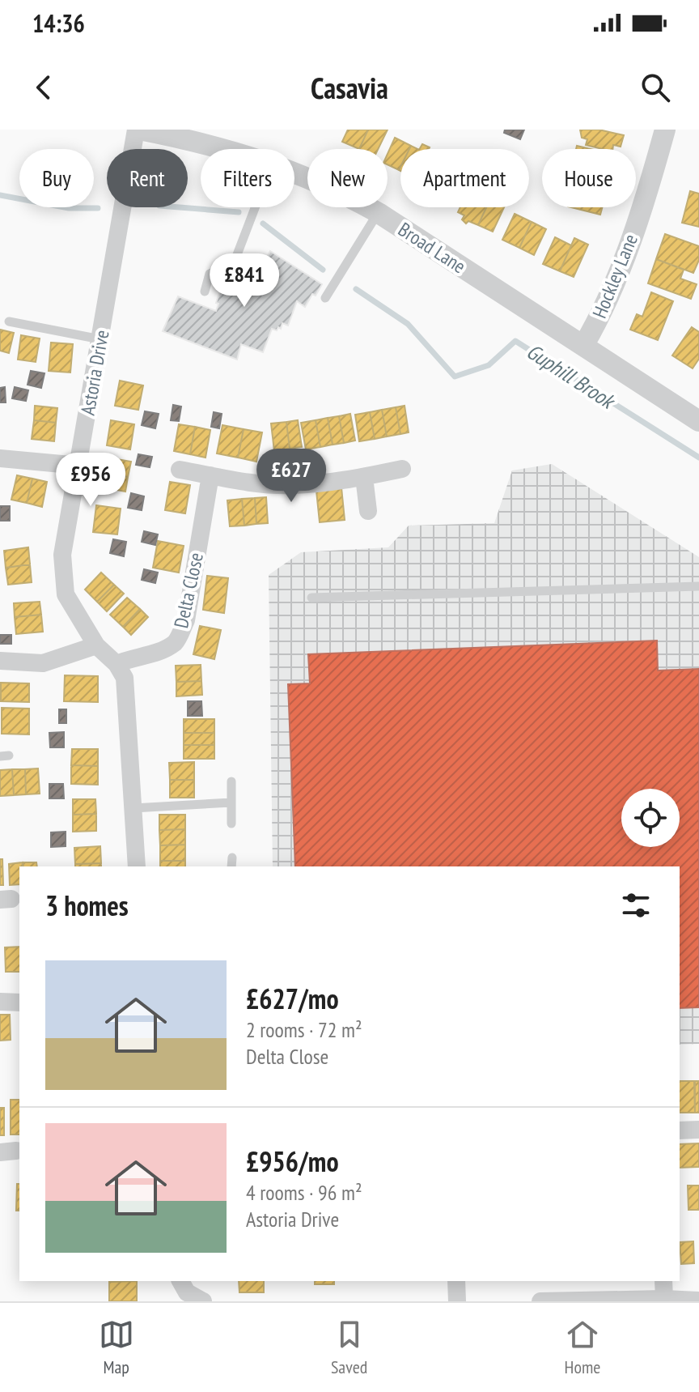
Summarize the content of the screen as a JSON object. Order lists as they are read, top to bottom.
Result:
{
  "streets": {
    "street": [
      "Broad Lane",
      "Hockley Lane",
      "Astoria Drive",
      "Delta Close"
    ]
  },
  "crossings": [
    ["Broad Lane", "Hockley Lane"],
    ["Broad Lane", "Astoria Drive"],
    ["Astoria Drive", "Delta Close"]
  ],
  "water": ["Guphill Brook"],
  "page": {
    "status": "14:36",
    "header": "Casavia",
    "chip": [
      "Buy",
      "Rent",
      "Filters",
      "New",
      "Apartment",
      "House"
    ],
    "price": ["£841", "£627", "£956"],
    "heading": "3 homes",
    "list": [
      {
        "name": "£627/mo",
        "note": "2 rooms · 72 m² · Delta Close"
      },
      {
        "name": "£956/mo",
        "note": "4 rooms · 96 m² · Astoria Drive"
      }
    ],
    "tabs": ["Map", "Saved", "Home"]
  }
}
